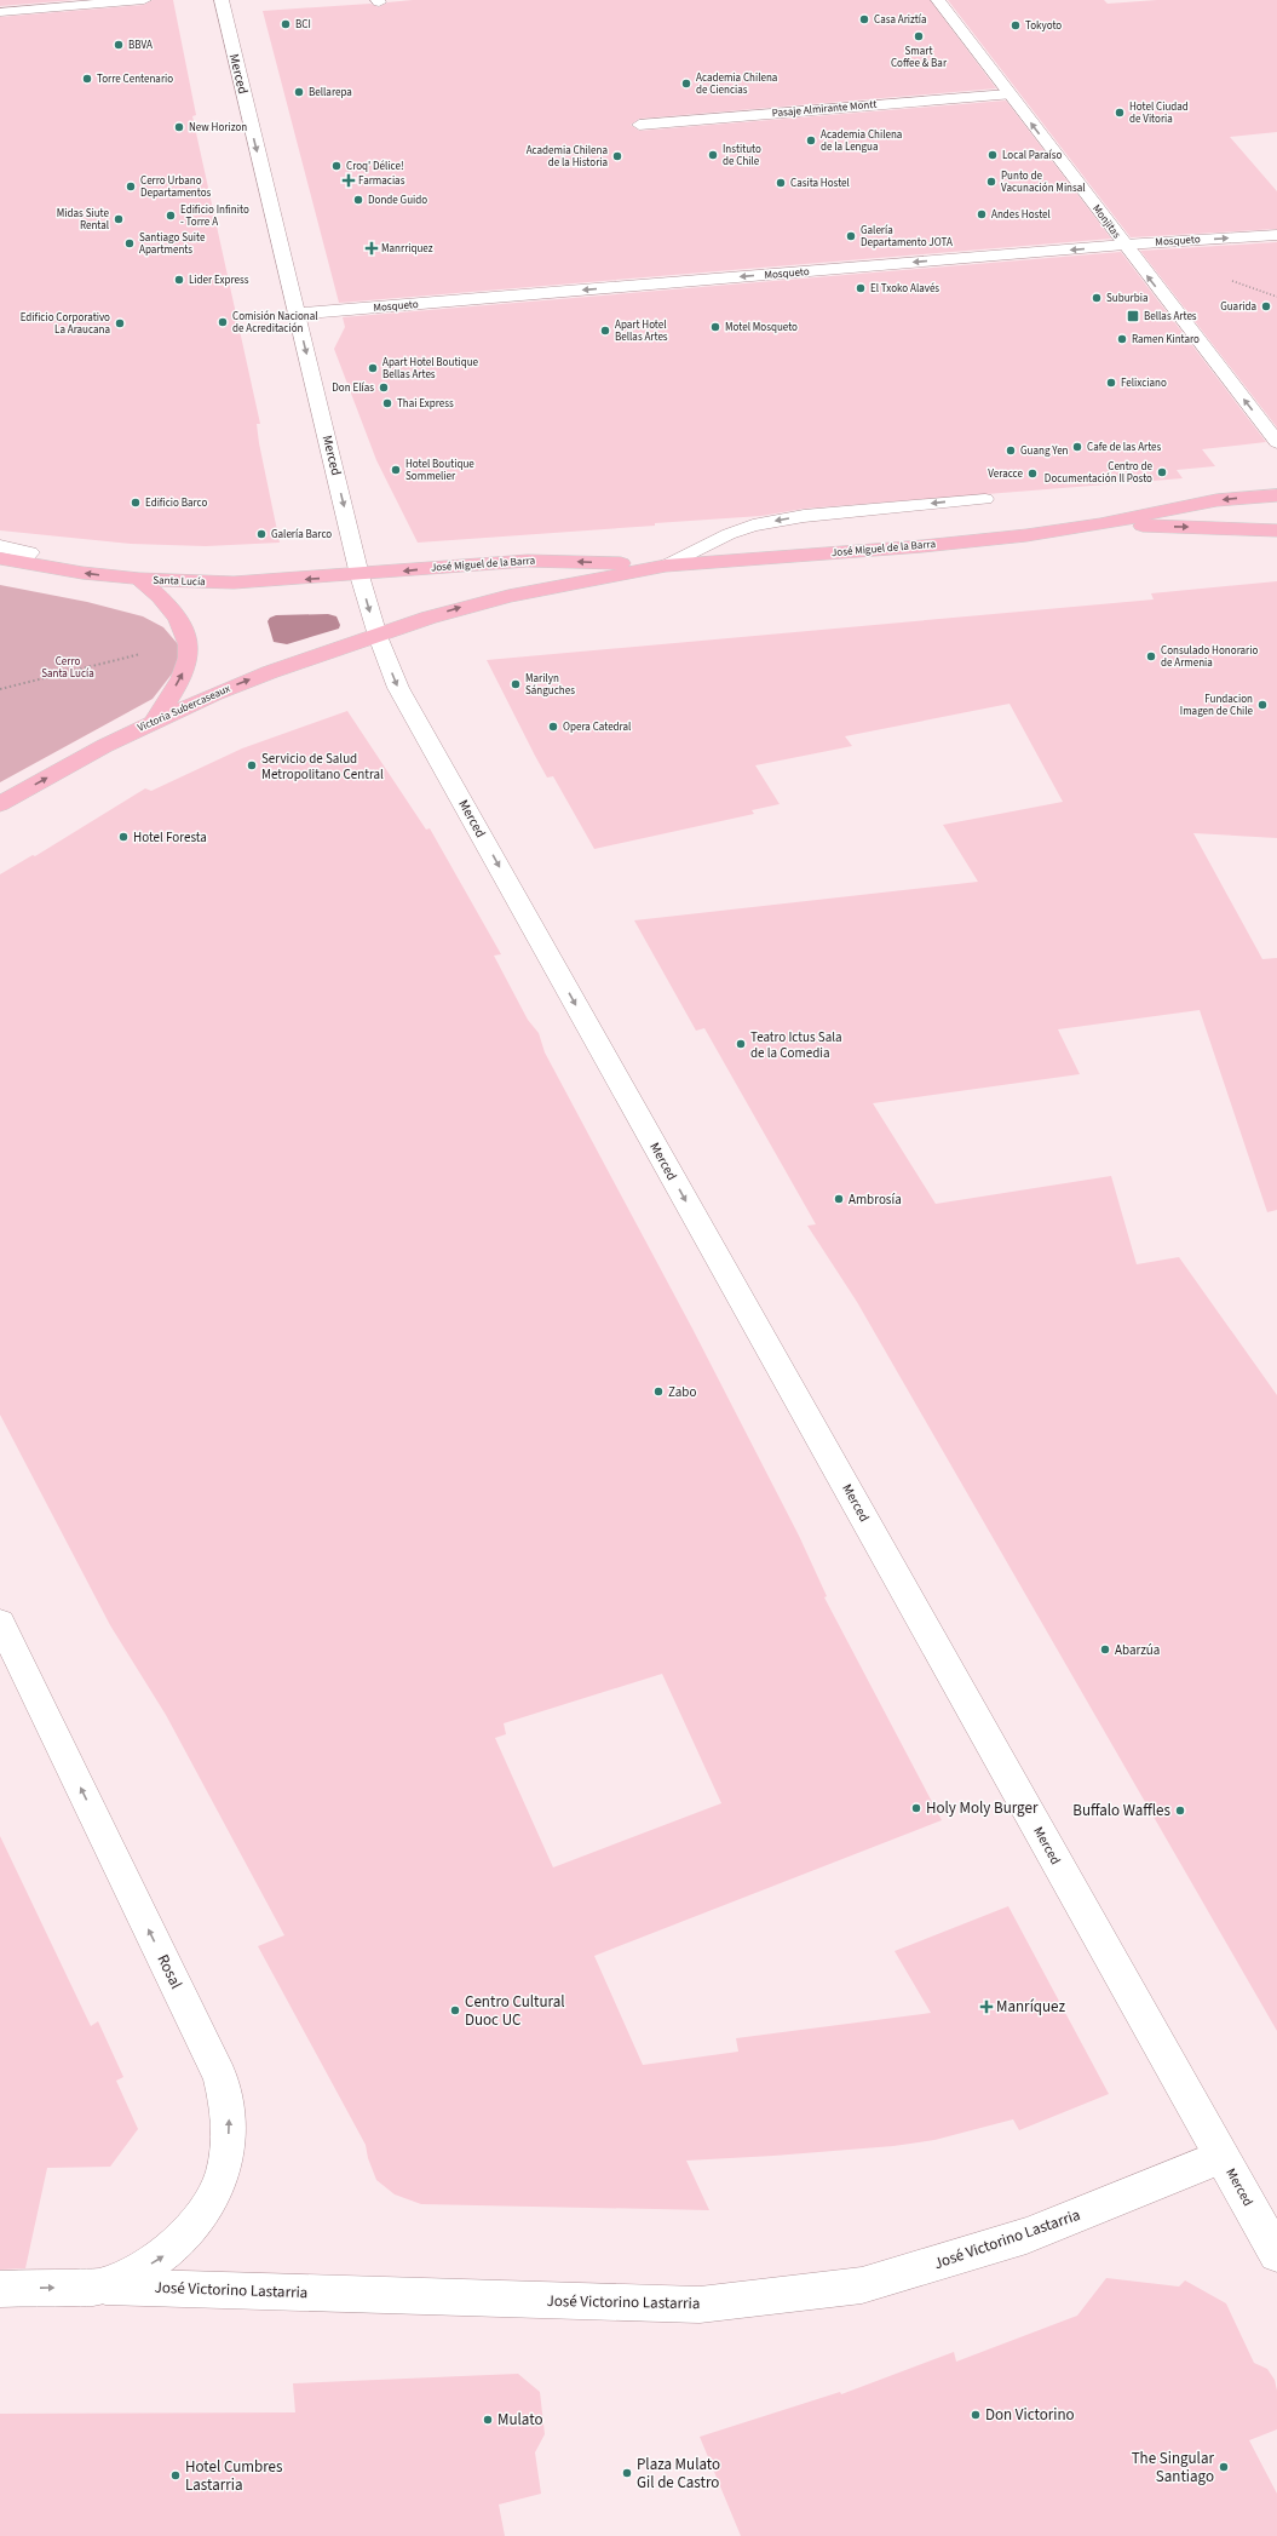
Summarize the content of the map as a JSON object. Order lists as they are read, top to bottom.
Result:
{
  "streets": {
    "main road": ["José Miguel de la Barra", "Santa Lucía", "Victoria Subercaseaux"],
    "street": [
      "Merced",
      "Pasaje Almirante Montt",
      "Monjitas",
      "Mosqueto",
      "Rosal",
      "José Victorino Lastarria"
    ]
  },
  "crossings": [
    ["Merced", "Mosqueto"],
    ["Merced", "José Miguel de la Barra"],
    ["Merced", "Santa Lucía"],
    ["Merced", "Victoria Subercaseaux"],
    ["Merced", "José Victorino Lastarria"],
    ["Pasaje Almirante Montt", "Monjitas"],
    ["Monjitas", "Mosqueto"],
    ["José Miguel de la Barra", "Santa Lucía"],
    ["José Miguel de la Barra", "Victoria Subercaseaux"],
    ["Rosal", "José Victorino Lastarria"]
  ],
  "one_way": [
    "Merced",
    "Monjitas",
    "Santa Lucía",
    "Victoria Subercaseaux",
    "Rosal"
  ],
  "parks": ["Cerro Santa Lucía"],
  "places": {
    "other": [
      "Casa Ariztía",
      "BCI",
      "Tokyoto",
      "Smart Coffee & Bar",
      "BBVA",
      "Torre Centenario",
      "Academia Chilena de Ciencias",
      "Bellarepa",
      "Hotel Ciudad de Vitoria",
      "New Horizon",
      "Academia Chilena de la Lengua",
      "Instituto de Chile",
      "Local Paraíso",
      "Academia Chilena de la Historia",
      "Croq' Délice!",
      "Punto de Vacunación Minsal",
      "Casita Hostel",
      "Cerro Urbano Departamentos",
      "Donde Guido",
      "Andes Hostel",
      "Edificio Infinito - Torre A",
      "Midas Siute Rental",
      "Galería Departamento JOTA",
      "Santiago Suite Apartments",
      "Lider Express",
      "El Txoko Alavés",
      "Suburbia",
      "Guarida",
      "Comisión Nacional de Acreditación",
      "Edificio Corporativo La Araucana",
      "Motel Mosqueto",
      "Apart Hotel Bellas Artes",
      "Ramen Kintaro",
      "Apart Hotel Boutique Bellas Artes",
      "Felixciano",
      "Don Elías",
      "Thai Express",
      "Cafe de las Artes",
      "Guang Yen",
      "Hotel Boutique Sommelier",
      "Centro de Documentación Il Posto",
      "Veracce",
      "Edificio Barco",
      "Galería Barco",
      "Consulado Honorario de Armenia",
      "Marilyn Sánguches",
      "Fundacion Imagen de Chile",
      "Opera Catedral",
      "Servicio de Salud Metropolitano Central",
      "Hotel Foresta",
      "Teatro Ictus Sala de la Comedia",
      "Ambrosía",
      "Zabo",
      "Abarzúa",
      "Holy Moly Burger",
      "Buffalo Waffles",
      "Centro Cultural Duoc UC",
      "Don Victorino",
      "Mulato",
      "The Singular Santiago",
      "Plaza Mulato Gil de Castro",
      "Hotel Cumbres Lastarria"
    ],
    "health": ["Farmacias", "Manrriquez", "Manríquez"],
    "transit": ["Bellas Artes"]
  }
}
